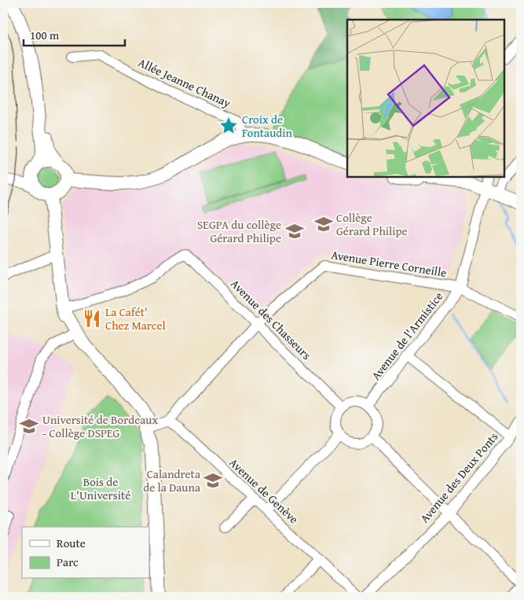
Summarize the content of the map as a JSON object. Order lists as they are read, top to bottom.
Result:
{
  "streets": {
    "street": [
      "Allée Jeanne Chanay",
      "Avenue Pierre Corneille",
      "Avenue des Chasseurs",
      "Avenue de l'Armistice",
      "Avenue des Deux Ponts",
      "Avenue de Genève"
    ]
  },
  "crossings": [
    ["Avenue Pierre Corneille", "Avenue des Chasseurs"],
    ["Avenue Pierre Corneille", "Avenue de l'Armistice"],
    ["Avenue Pierre Corneille", "Avenue de Genève"],
    ["Avenue des Chasseurs", "Avenue de l'Armistice"]
  ],
  "parks": ["Bois de L'Université"],
  "places": {
    "place": ["Croix de Fontaudin"],
    "school or university": [
      "Collège Gérard Philipe",
      "SEGPA du collège Gérard Philipe",
      "Université de Bordeaux - Collège DSPEG",
      "Calandreta de la Dauna"
    ],
    "restaurant": ["La Cafét' Chez Marcel"]
  },
  "legend": ["Route", "Parc"],
  "scale_bar": "100 m"
}
